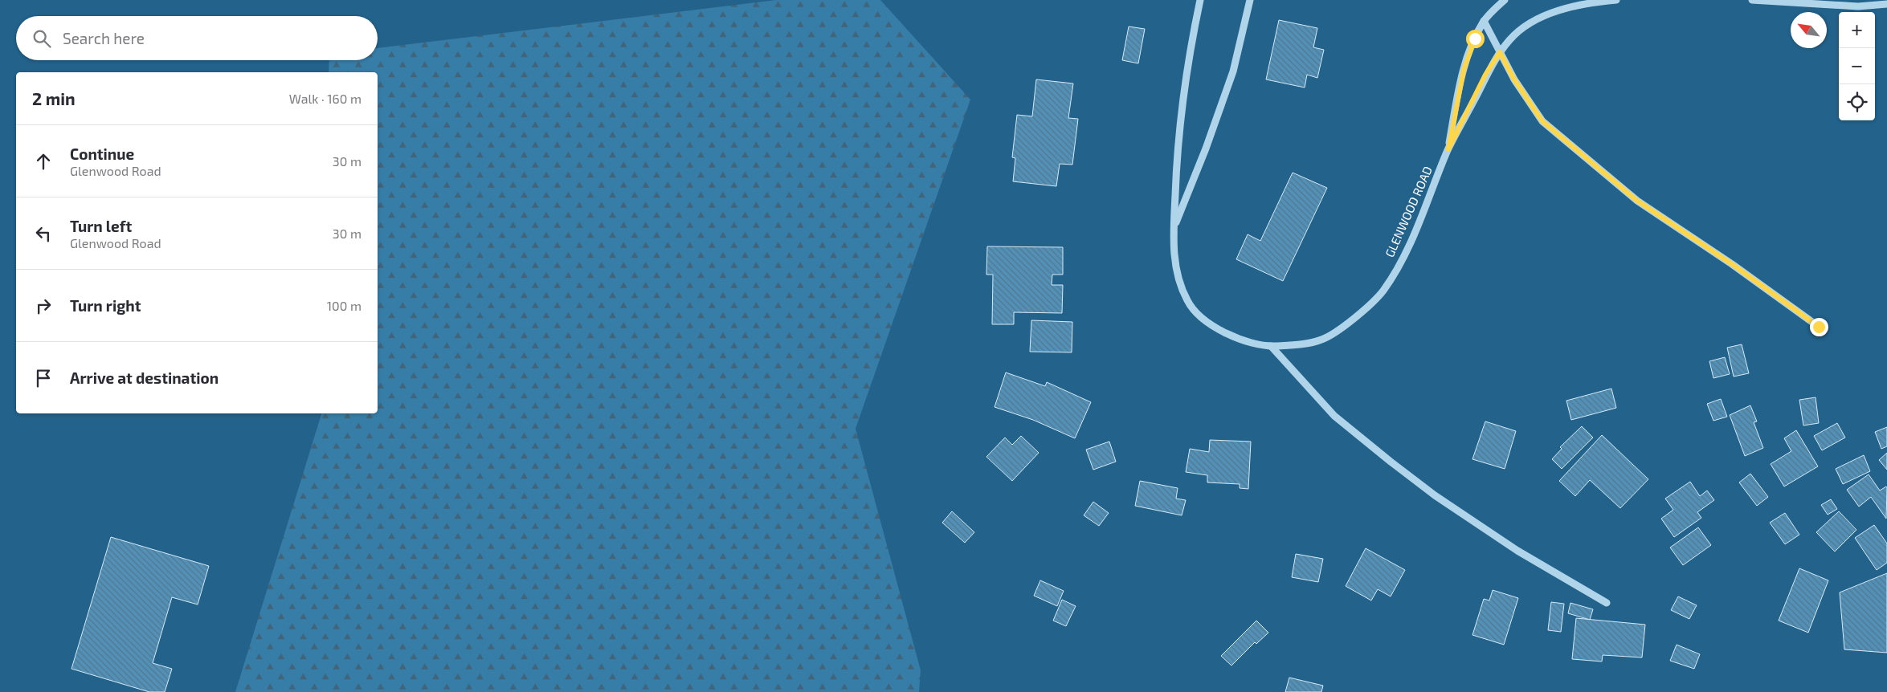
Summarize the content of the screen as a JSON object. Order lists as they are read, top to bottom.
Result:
{
  "streets": {
    "street": ["GLENWOOD ROAD"]
  },
  "north": "top left",
  "page": {
    "map_buttons": ["+", "−"],
    "search": "Search here",
    "heading": ["2 min", "Walk · 160 m"],
    "list": [
      ["Continue", "Glenwood Road", "30 m"],
      ["Turn left", "Glenwood Road", "30 m"],
      ["Turn right", "100 m"],
      "Arrive at destination"
    ]
  }
}
